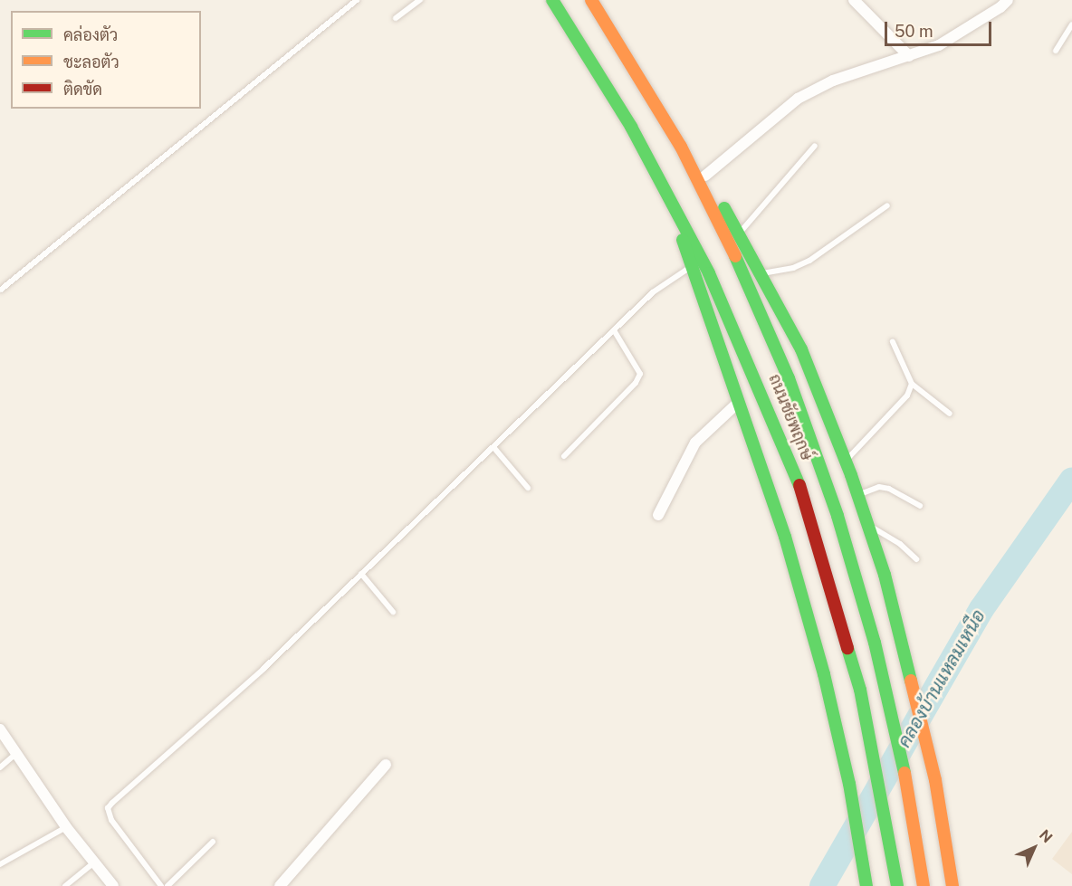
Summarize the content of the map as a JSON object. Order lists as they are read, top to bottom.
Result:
{
  "streets": {
    "main road": ["ถนนชัยพฤกษ์"]
  },
  "water": ["คลองบ้านแหลมเหนือ"],
  "legend": ["คล่องตัว", "ชะลอตัว", "ติดขัด"],
  "scale_bar": "50 m",
  "north": "top right"
}
